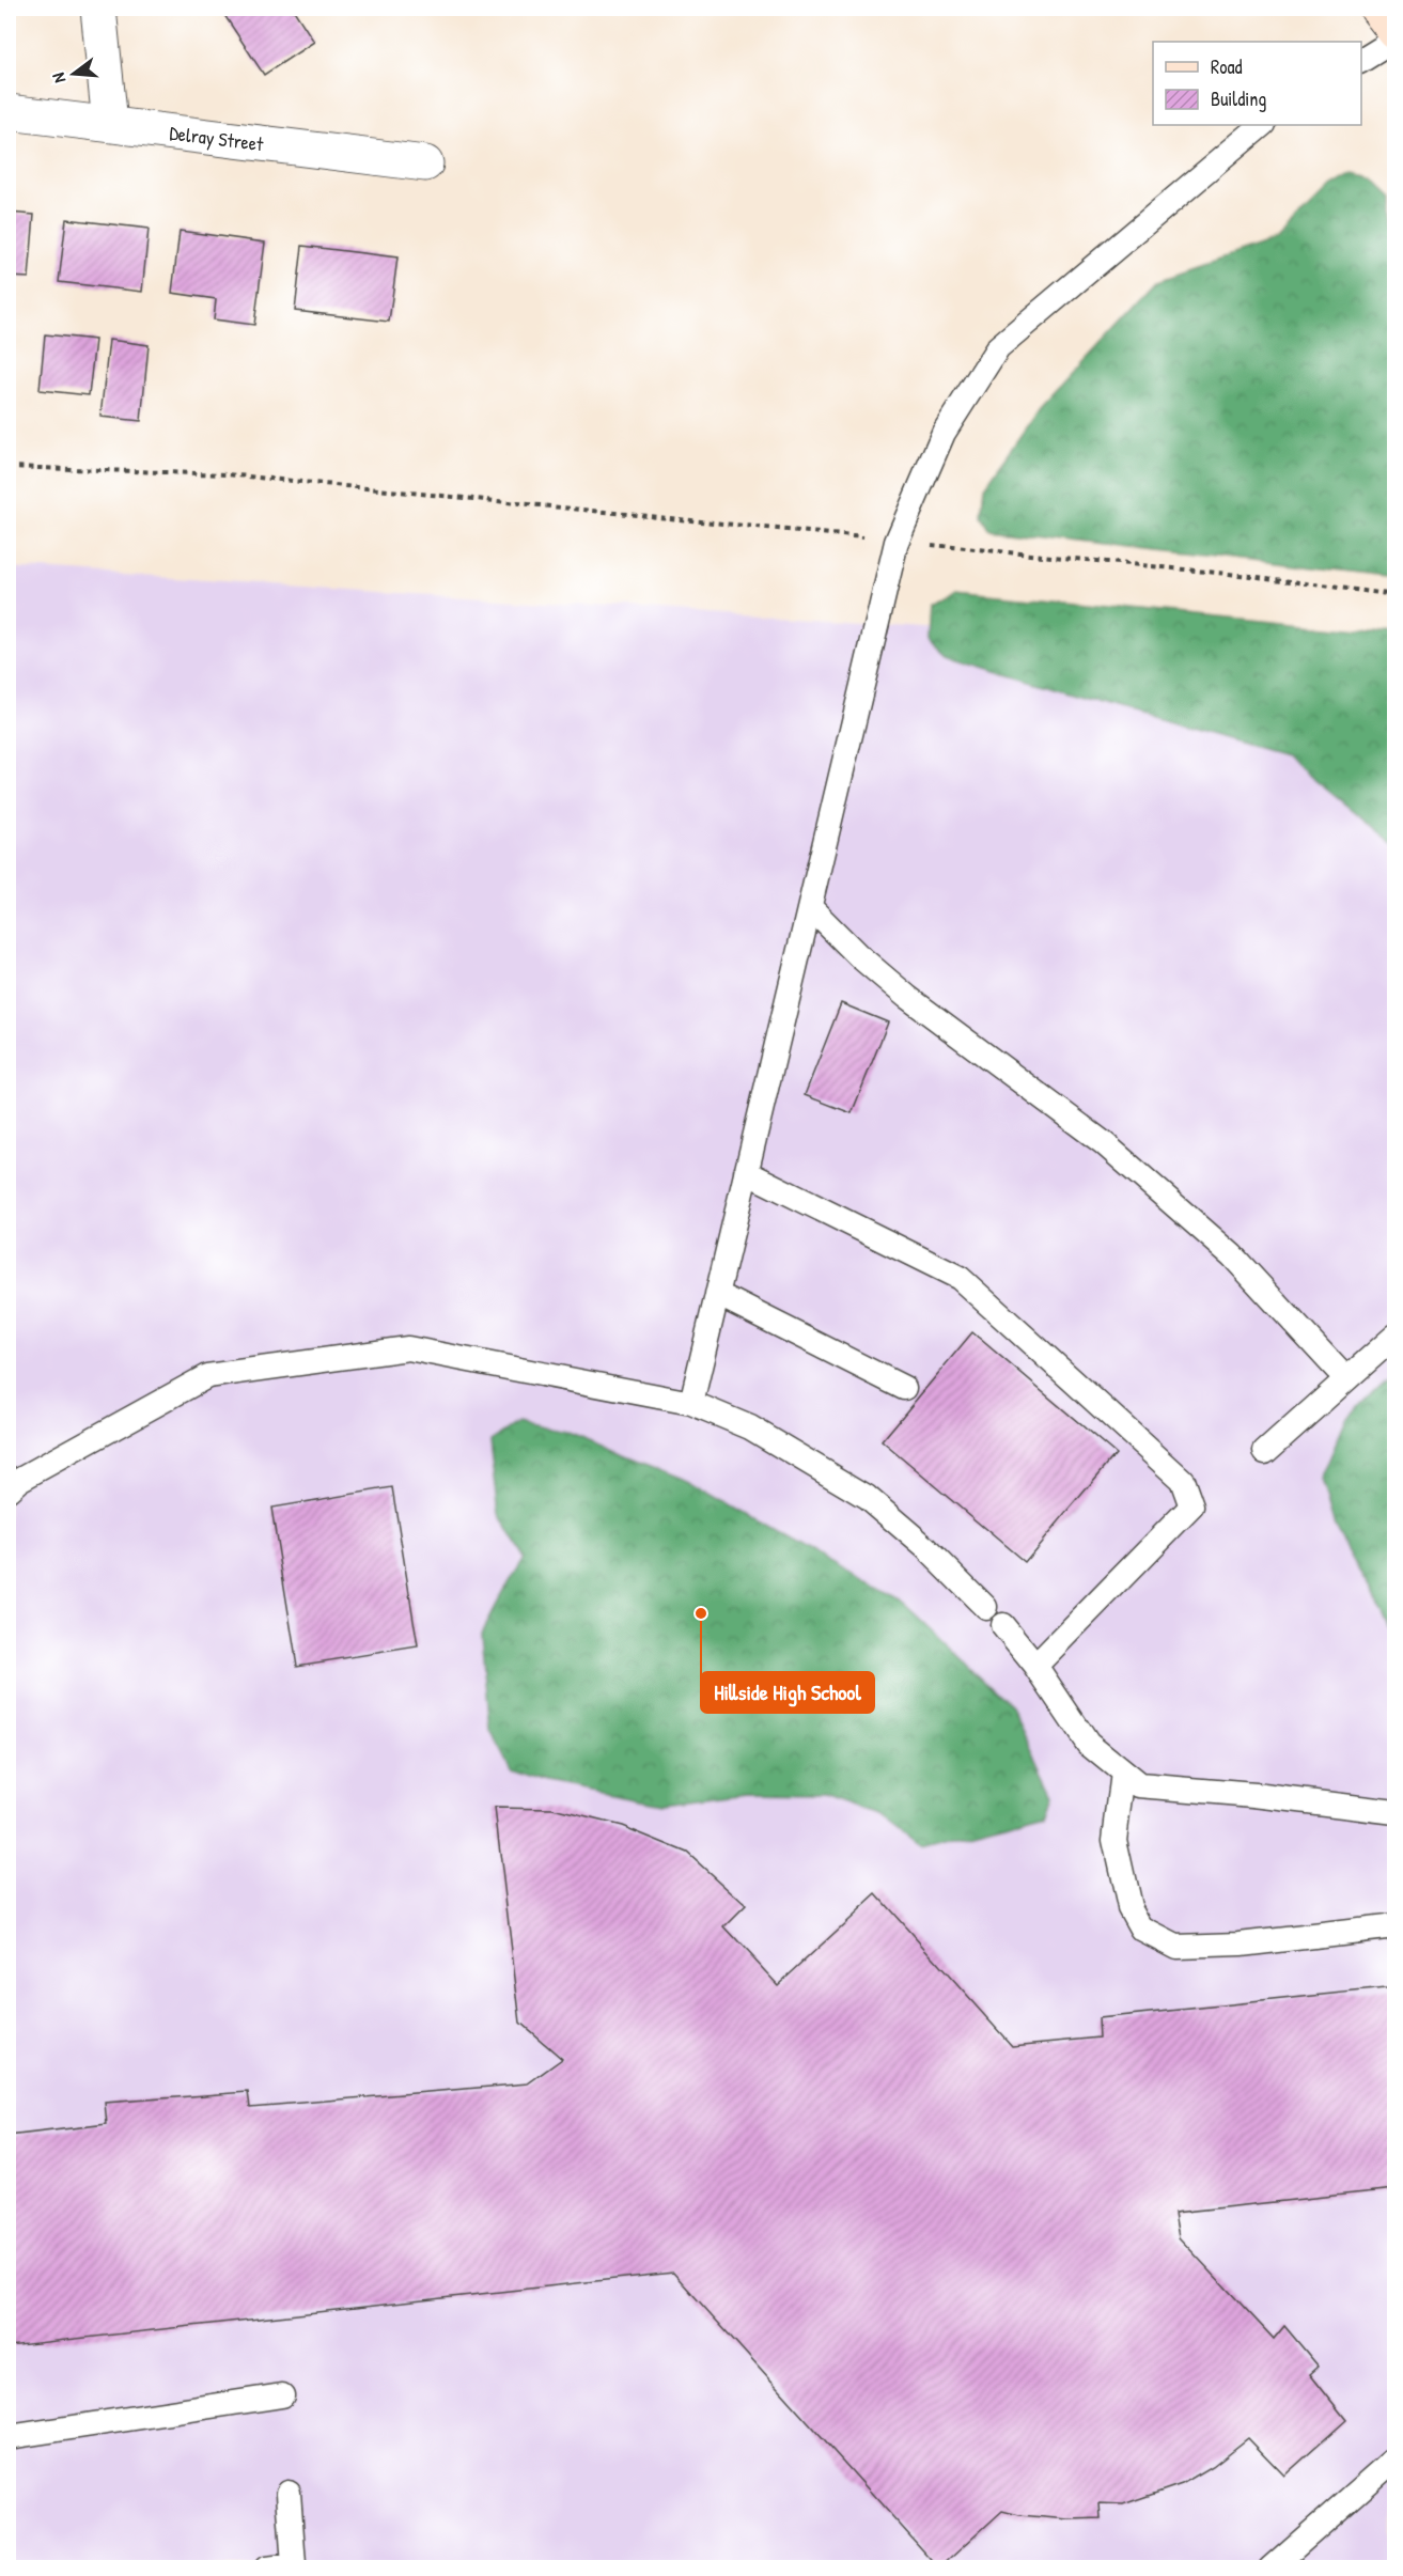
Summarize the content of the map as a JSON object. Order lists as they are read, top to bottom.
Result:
{
  "streets": {
    "street": ["Delray Street"]
  },
  "places": ["Hillside High School"],
  "legend": ["Road", "Building"],
  "north": "left"
}
